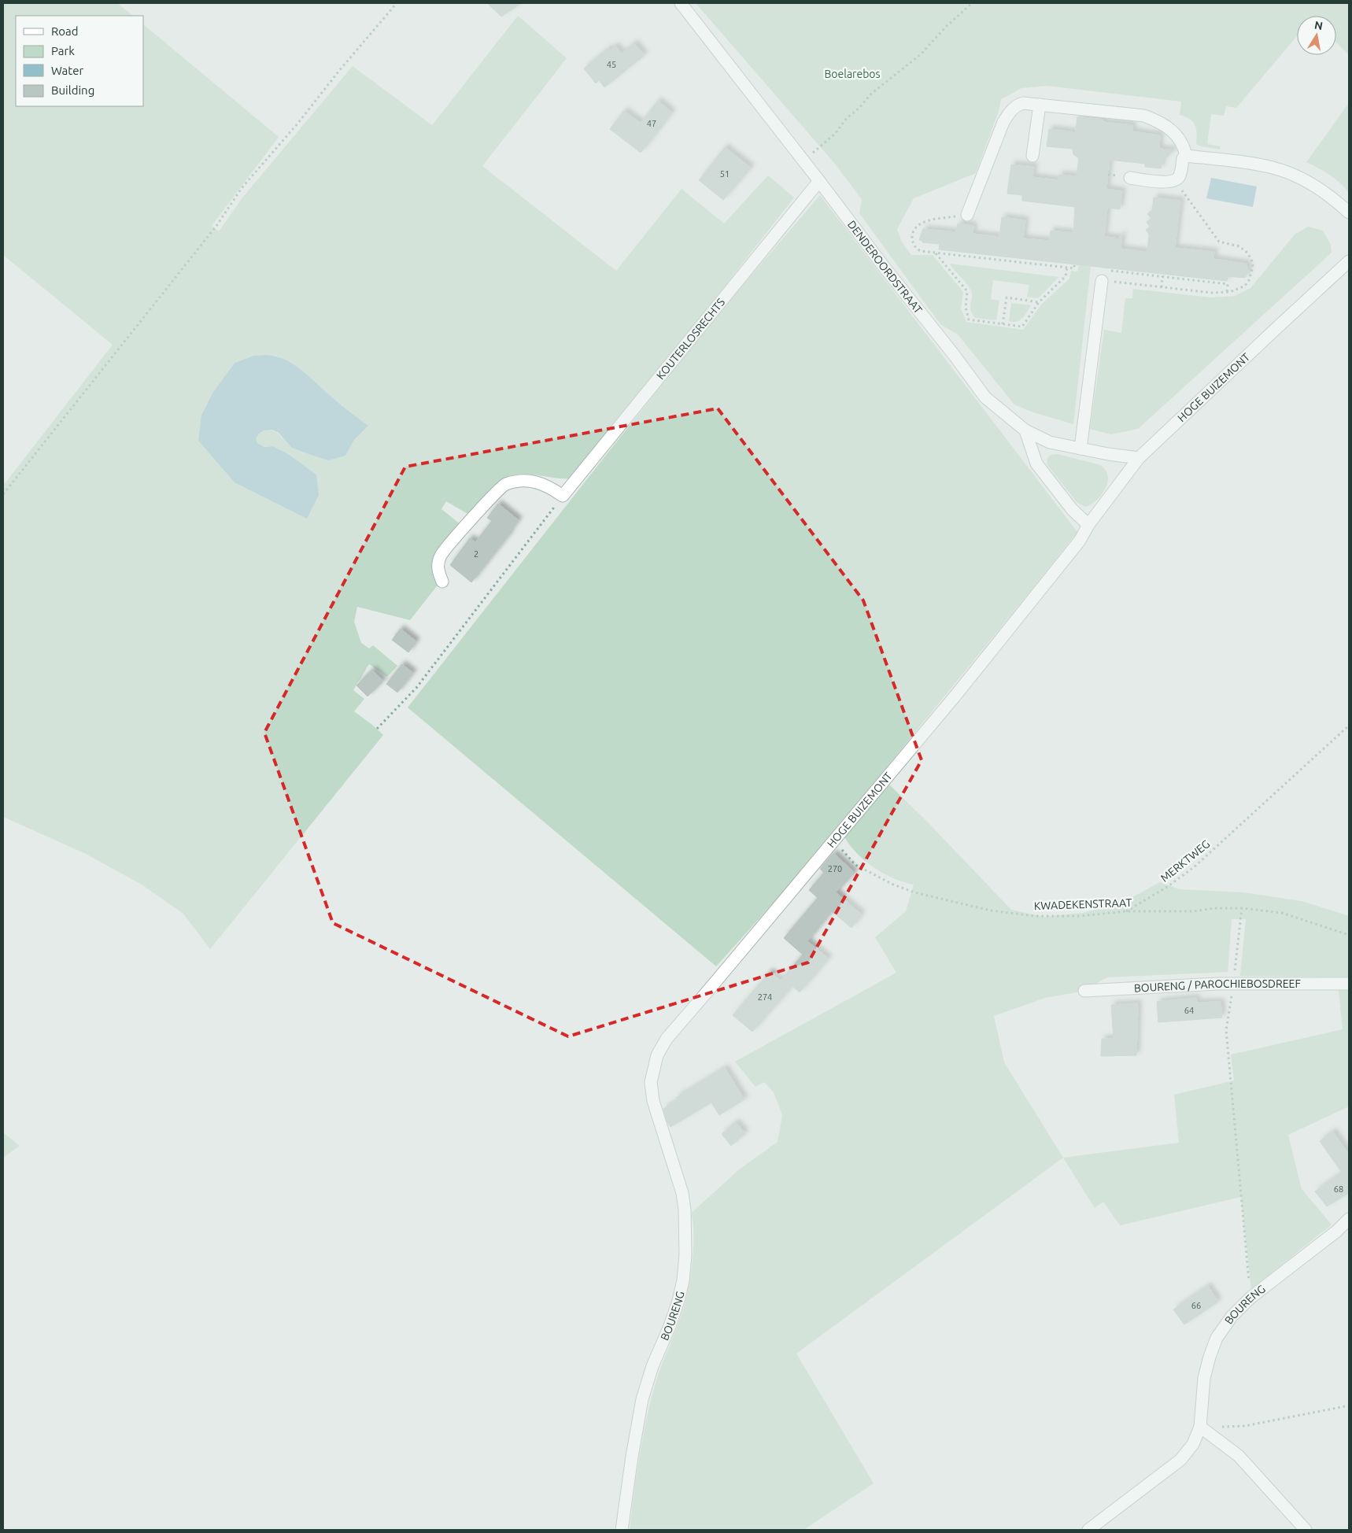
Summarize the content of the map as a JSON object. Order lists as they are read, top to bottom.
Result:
{
  "streets": {
    "street": [
      "DENDEROORDSTRAAT",
      "KOUTERLOSRECHTS",
      "HOGE BUIZEMONT",
      "BOURENG / PAROCHIEBOSDREEF",
      "BOURENG"
    ],
    "path": ["MERKTWEG", "KWADEKENSTRAAT"]
  },
  "crossings": [
    ["DENDEROORDSTRAAT", "KOUTERLOSRECHTS"],
    ["DENDEROORDSTRAAT", "HOGE BUIZEMONT"],
    ["HOGE BUIZEMONT", "KWADEKENSTRAAT"],
    ["HOGE BUIZEMONT", "BOURENG"],
    ["MERKTWEG", "KWADEKENSTRAAT"]
  ],
  "parks": ["Boelarebos"],
  "house_numbers": [
    "45",
    "47",
    "51",
    "2",
    "270",
    "274",
    "64",
    "68",
    "66"
  ],
  "legend": [
    "Road",
    "Park",
    "Water",
    "Building"
  ],
  "north": "top"
}
